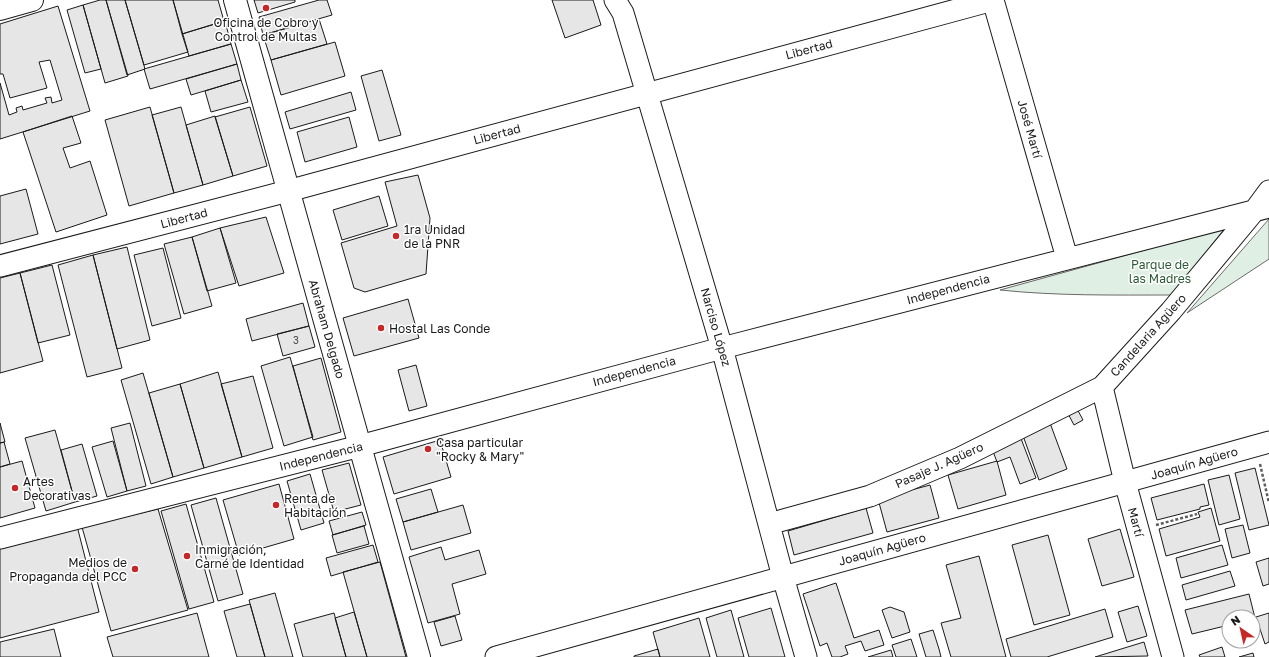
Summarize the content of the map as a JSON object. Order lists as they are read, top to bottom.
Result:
{
  "streets": {
    "main road": ["Abraham Delgado"],
    "street": [
      "Libertad",
      "José Martí",
      "Independencia",
      "Narciso López",
      "Candelaria Agüero",
      "Joaquín Agüero",
      "Pasaje J. Agüero",
      "Martí"
    ]
  },
  "crossings": [
    ["Libertad", "José Martí"],
    ["Libertad", "Narciso López"],
    ["Libertad", "Abraham Delgado"],
    ["José Martí", "Independencia"],
    ["Independencia", "Narciso López"],
    ["Independencia", "Abraham Delgado"],
    ["Independencia", "Candelaria Agüero"],
    ["Narciso López", "Joaquín Agüero"],
    ["Narciso López", "Pasaje J. Agüero"],
    ["Candelaria Agüero", "Pasaje J. Agüero"],
    ["Candelaria Agüero", "Martí"],
    ["Joaquín Agüero", "Martí"],
    ["Pasaje J. Agüero", "Martí"]
  ],
  "parks": ["Parque de las Madres"],
  "places": [
    "Oficina de Cobro y Control de Multas",
    "1ra Unidad de la PNR",
    "Hostal Las Conde",
    "Casa particular \"Rocky & Mary\"",
    "Artes Decorativas",
    "Renta de Habitación",
    "Inmigración, Carné de Identidad",
    "Medios de Propaganda del PCC"
  ],
  "house_numbers": ["3"],
  "north": "top left"
}
